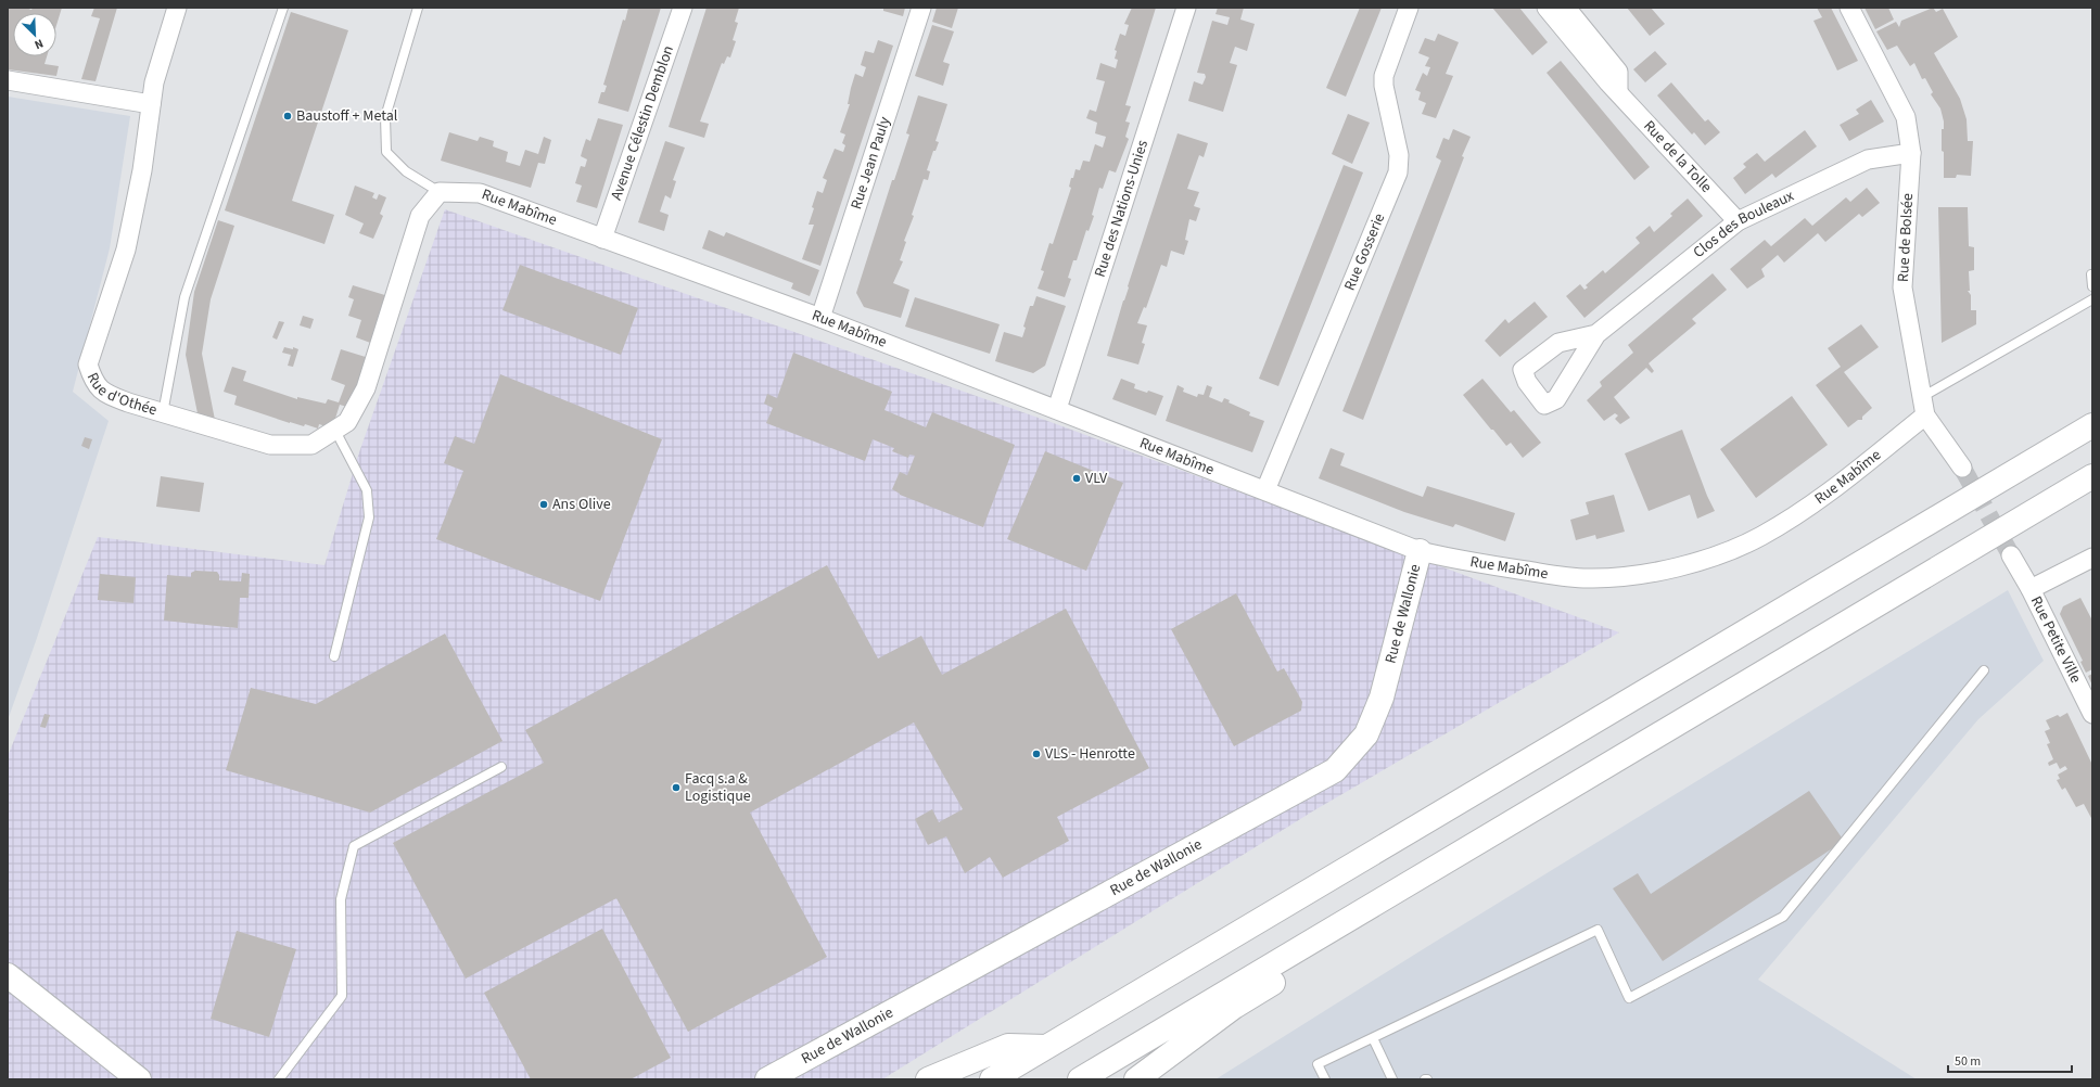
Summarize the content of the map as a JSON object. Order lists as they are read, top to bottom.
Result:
{
  "streets": {
    "main road": ["Rue de Wallonie"],
    "street": [
      "Avenue Célestin Demblon",
      "Rue de la Tolle",
      "Rue Jean Pauly",
      "Rue Mabîme",
      "Rue des Nations-Unies",
      "Clos des Bouleaux",
      "Rue de Bolsée",
      "Rue Gosserie",
      "Rue d'Othée",
      "Rue Petite Ville"
    ]
  },
  "crossings": [
    ["Avenue Célestin Demblon", "Rue Mabîme"],
    ["Rue de la Tolle", "Clos des Bouleaux"],
    ["Rue Jean Pauly", "Rue Mabîme"],
    ["Rue Mabîme", "Rue des Nations-Unies"],
    ["Rue Mabîme", "Rue de Bolsée"],
    ["Rue Mabîme", "Rue Gosserie"],
    ["Rue Mabîme", "Rue d'Othée"],
    ["Rue Mabîme", "Rue de Wallonie"],
    ["Clos des Bouleaux", "Rue de Bolsée"]
  ],
  "places": [
    "Baustoff + Metal",
    "VLV",
    "Ans Olive",
    "VLS - Henrotte",
    "Facq s.a & Logistique"
  ],
  "scale_bar": "50 m",
  "north": "bottom right"
}
